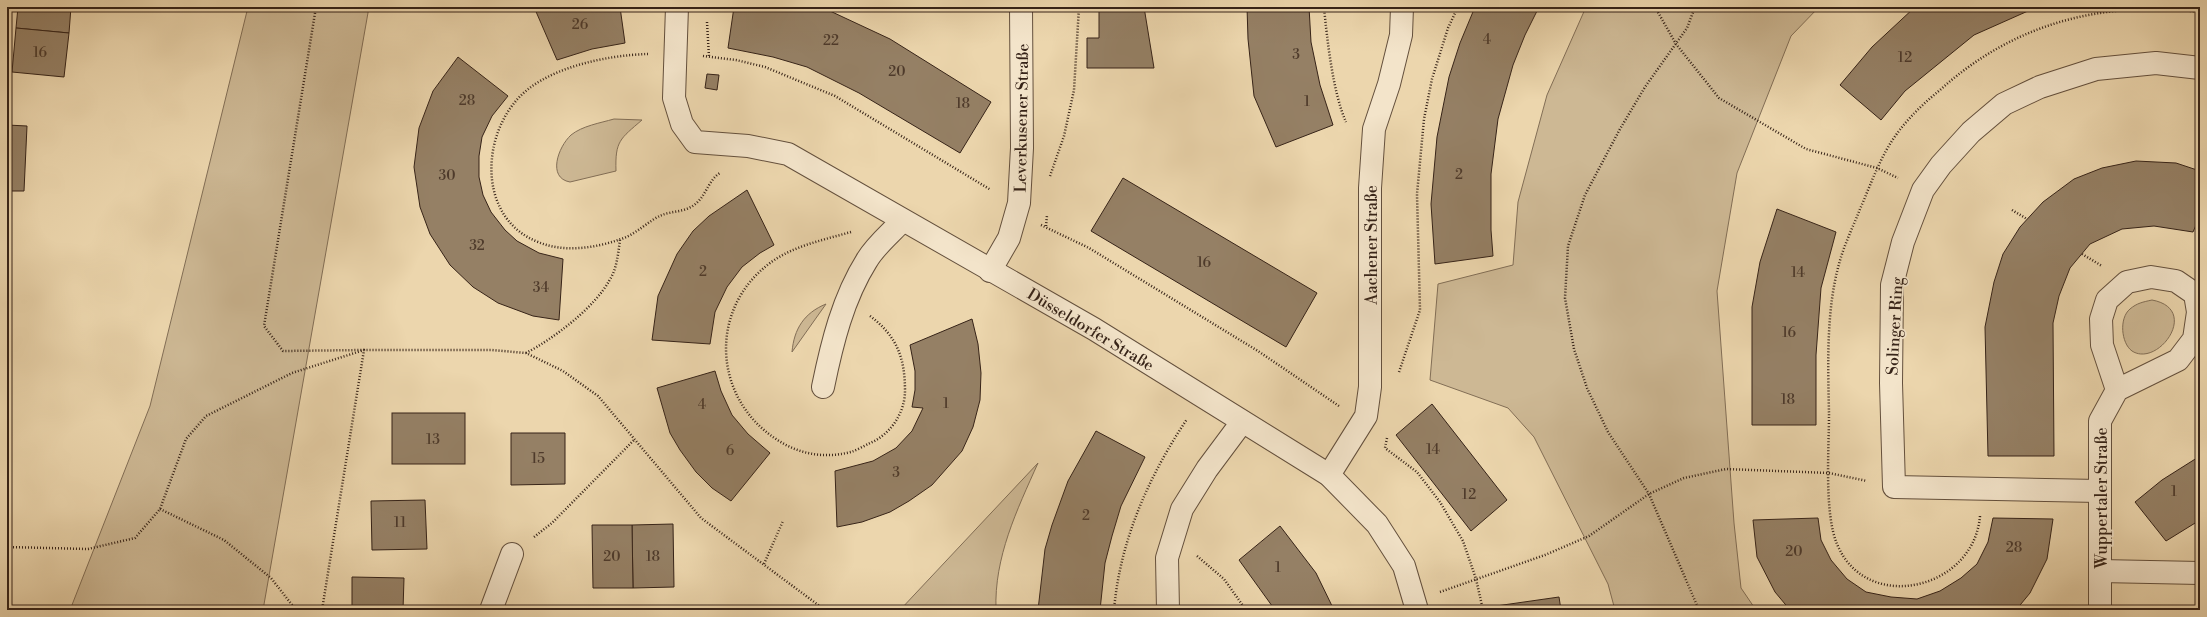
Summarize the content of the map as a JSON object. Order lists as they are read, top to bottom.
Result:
{
  "streets": {
    "street": [
      "Leverkusener Straße",
      "Aachener Straße",
      "Solinger Ring",
      "Düsseldorfer Straße",
      "Wuppertaler Straße"
    ]
  },
  "crossings": [
    ["Leverkusener Straße", "Düsseldorfer Straße"],
    ["Aachener Straße", "Düsseldorfer Straße"]
  ],
  "house_numbers": [
    "26",
    "4",
    "22",
    "16",
    "3",
    "12",
    "20",
    "28",
    "1",
    "18",
    "2",
    "30",
    "32",
    "16",
    "2",
    "14",
    "34",
    "16",
    "18",
    "1",
    "4",
    "13",
    "14",
    "6",
    "15",
    "3",
    "1",
    "12",
    "2",
    "11",
    "28",
    "20",
    "20",
    "18",
    "1"
  ]
}
